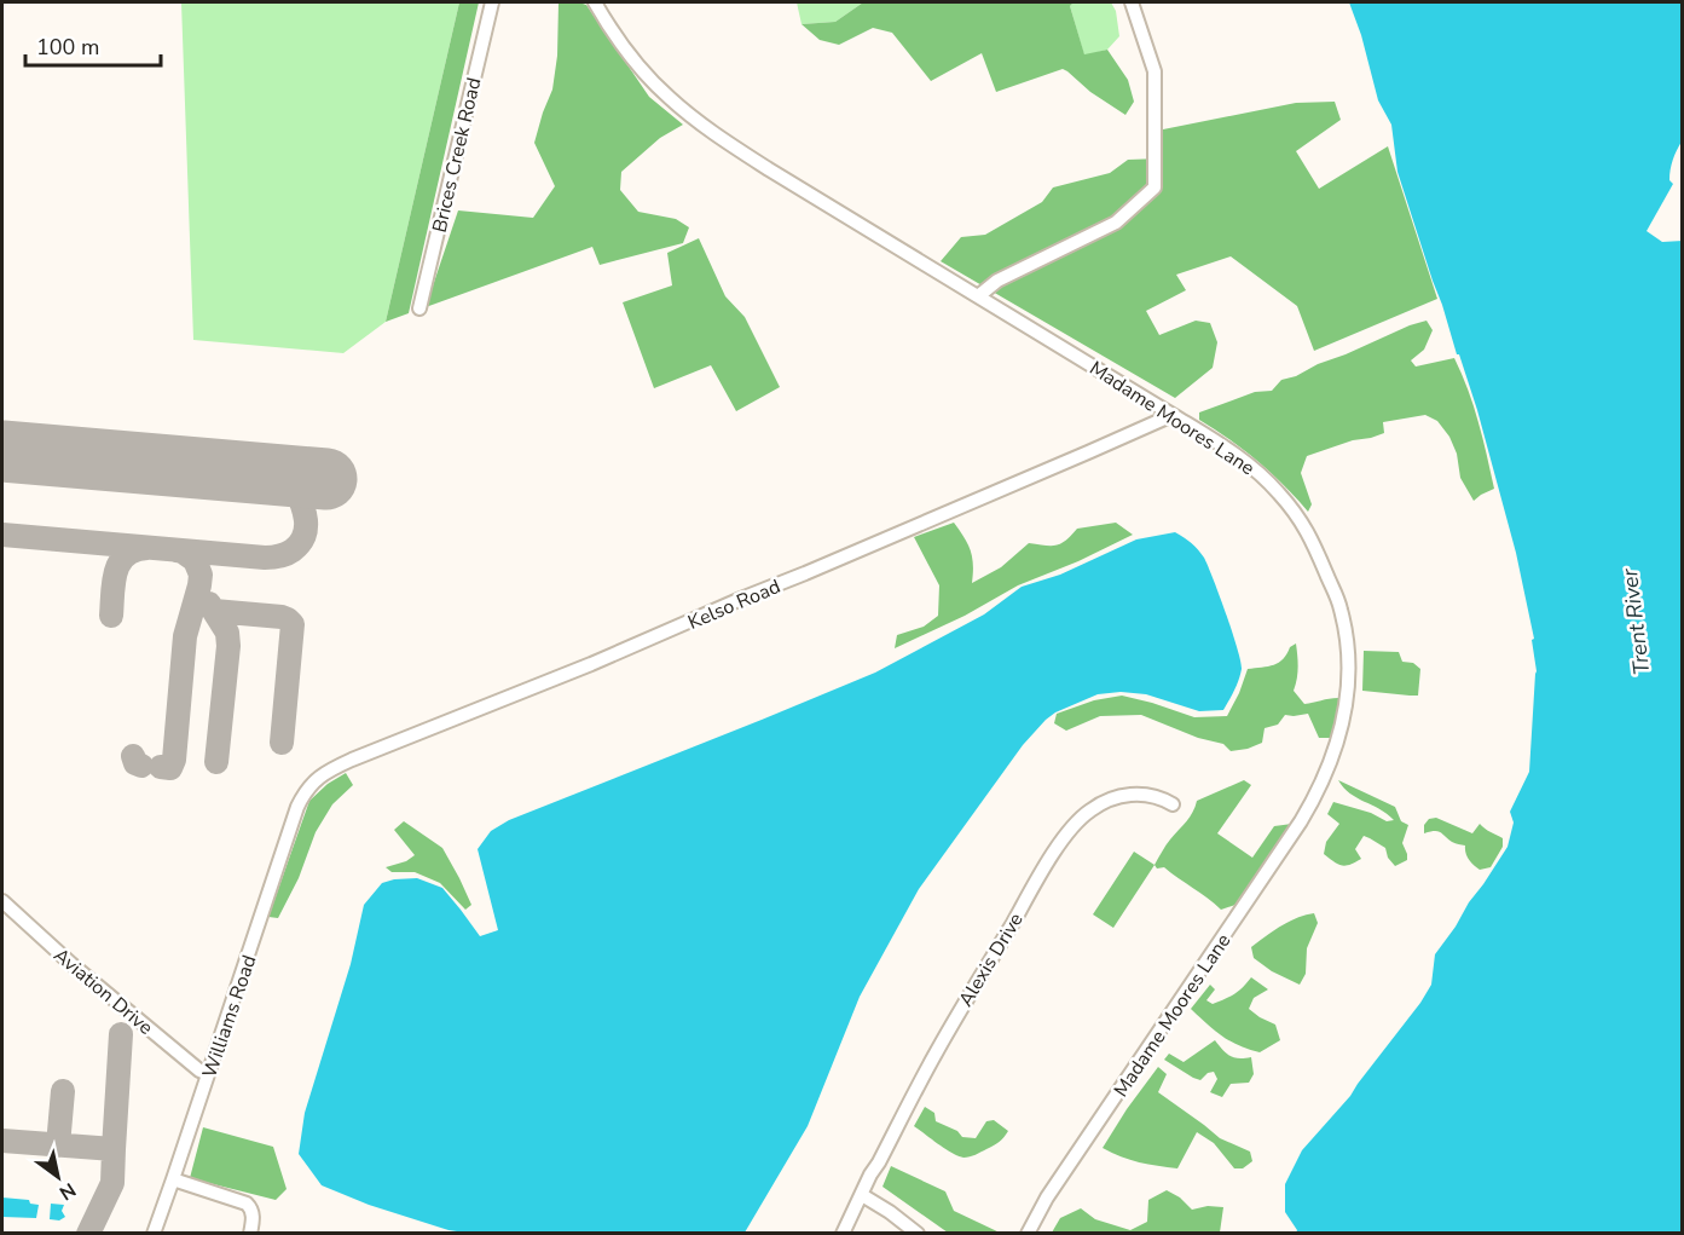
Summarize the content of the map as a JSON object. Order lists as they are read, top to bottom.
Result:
{
  "streets": {
    "street": [
      "Brices Creek Road",
      "Madame Moores Lane",
      "Kelso Road",
      "Alexis Drive",
      "Aviation Drive",
      "Williams Road"
    ]
  },
  "crossings": [
    ["Madame Moores Lane", "Kelso Road"],
    ["Kelso Road", "Williams Road"],
    ["Aviation Drive", "Williams Road"]
  ],
  "water": ["Trent River"],
  "scale_bar": "100 m",
  "north": "bottom right"
}
